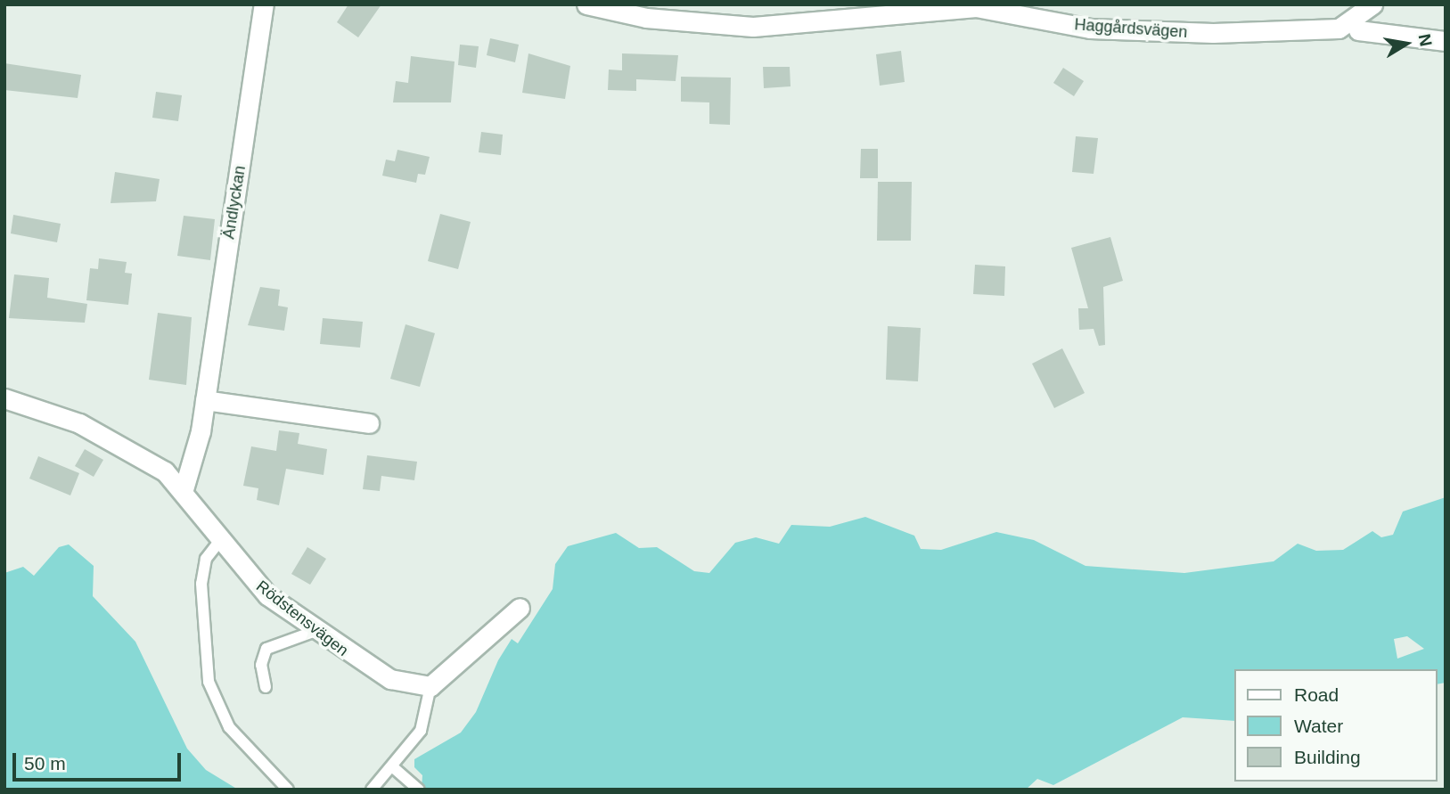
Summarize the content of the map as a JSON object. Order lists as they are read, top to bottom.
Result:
{
  "streets": {
    "street": ["Haggårdsvägen", "Ändlyckan", "Rödstensvägen"]
  },
  "crossings": [
    ["Ändlyckan", "Rödstensvägen"]
  ],
  "legend": ["Road", "Water", "Building"],
  "scale_bar": "50 m",
  "north": "right"
}
